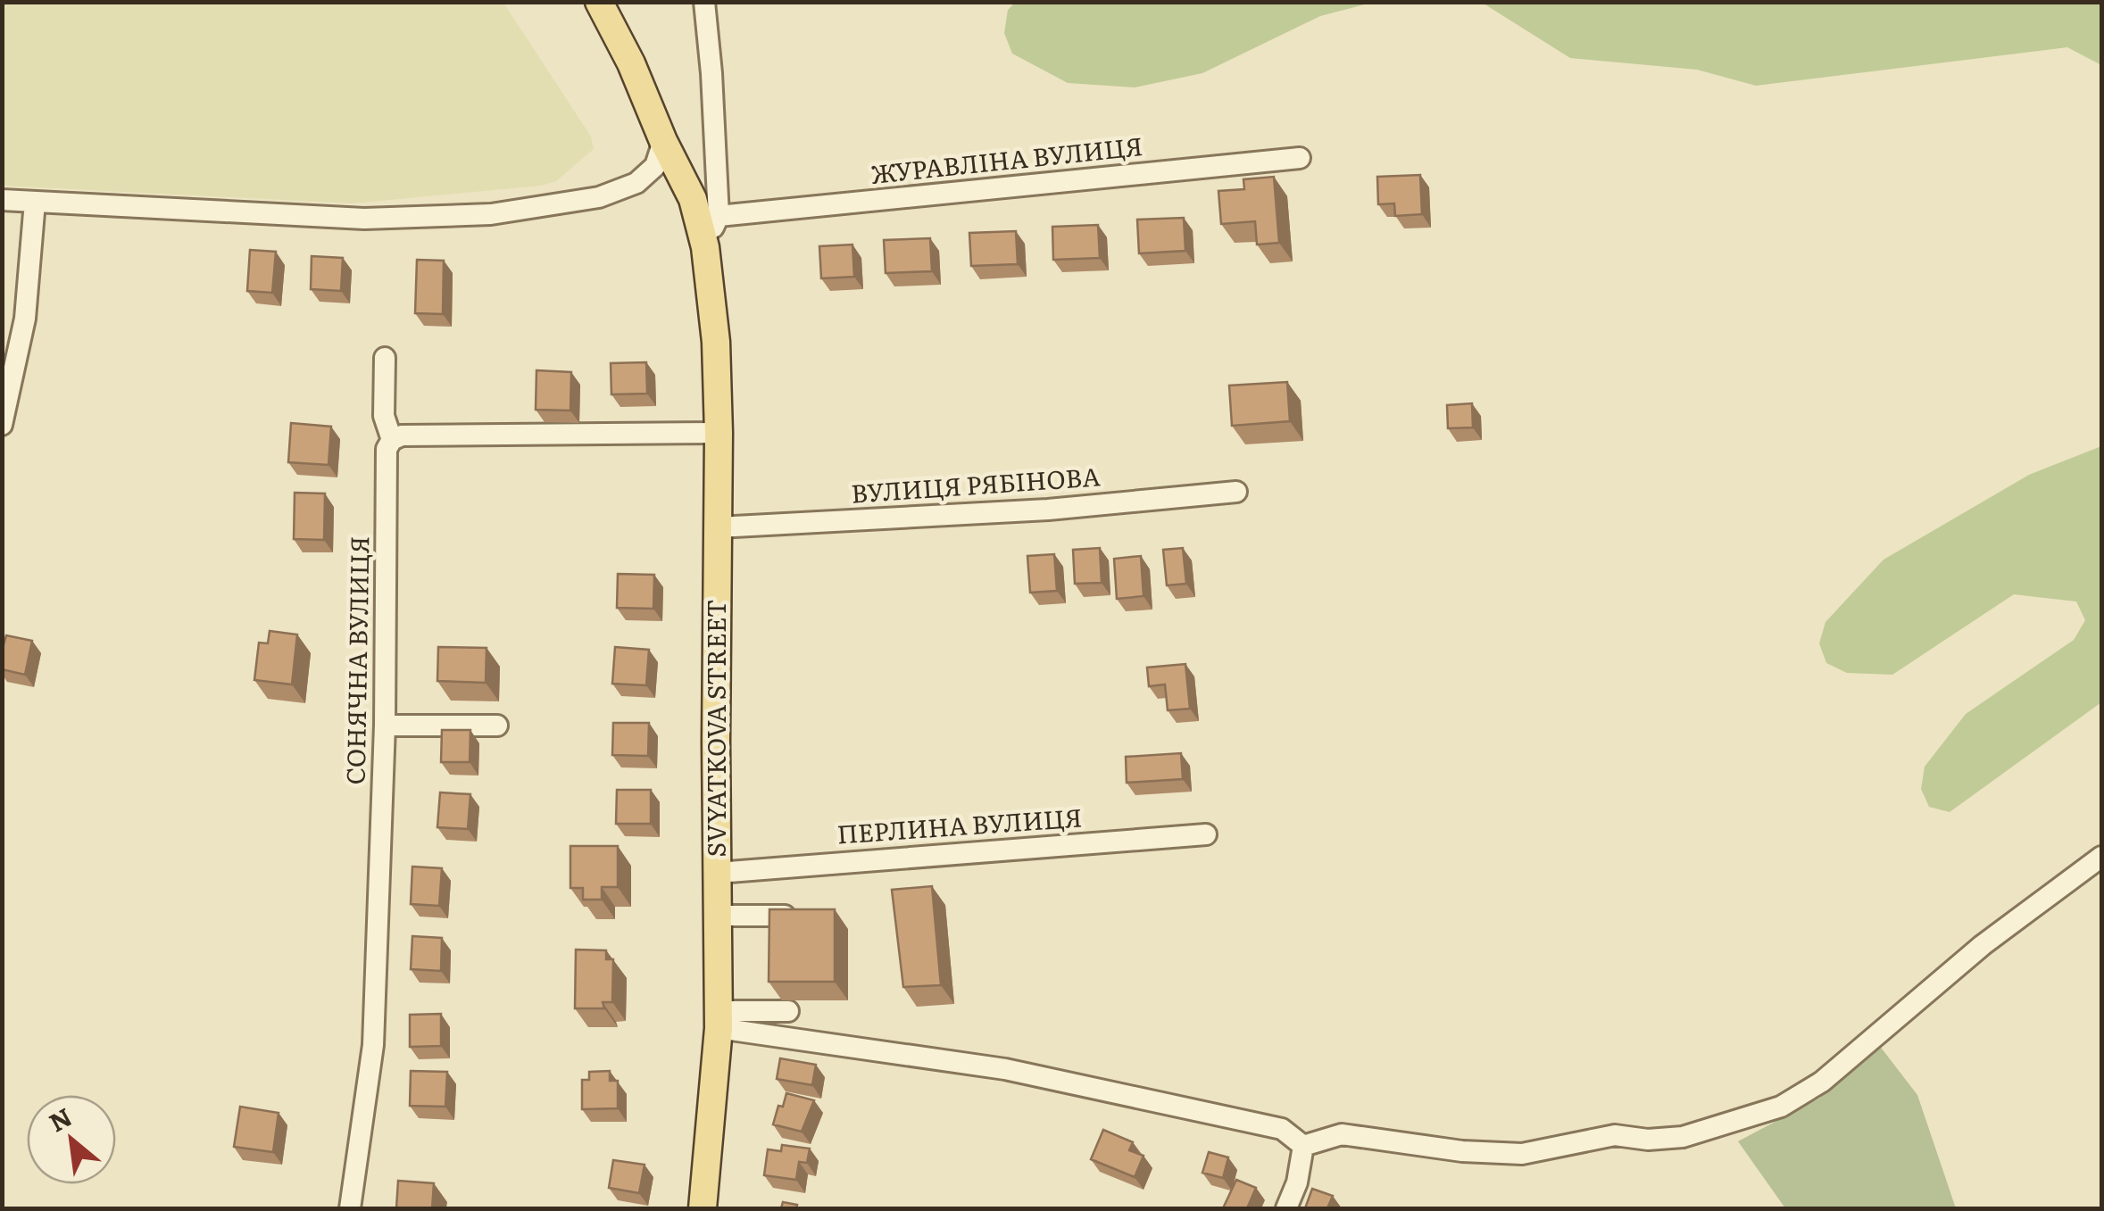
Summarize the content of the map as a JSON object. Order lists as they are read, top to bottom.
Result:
{
  "streets": {
    "main road": ["SVYATKOVA STREET"],
    "street": [
      "ЖУРАВЛІНА ВУЛИЦЯ",
      "ВУЛИЦЯ РЯБІНОВА",
      "СОНЯЧНА ВУЛИЦЯ",
      "ПЕРЛИНА ВУЛИЦЯ"
    ]
  },
  "crossings": [
    ["ВУЛИЦЯ РЯБІНОВА", "SVYATKOVA STREET"],
    ["SVYATKOVA STREET", "ПЕРЛИНА ВУЛИЦЯ"]
  ],
  "north": "top left"
}
